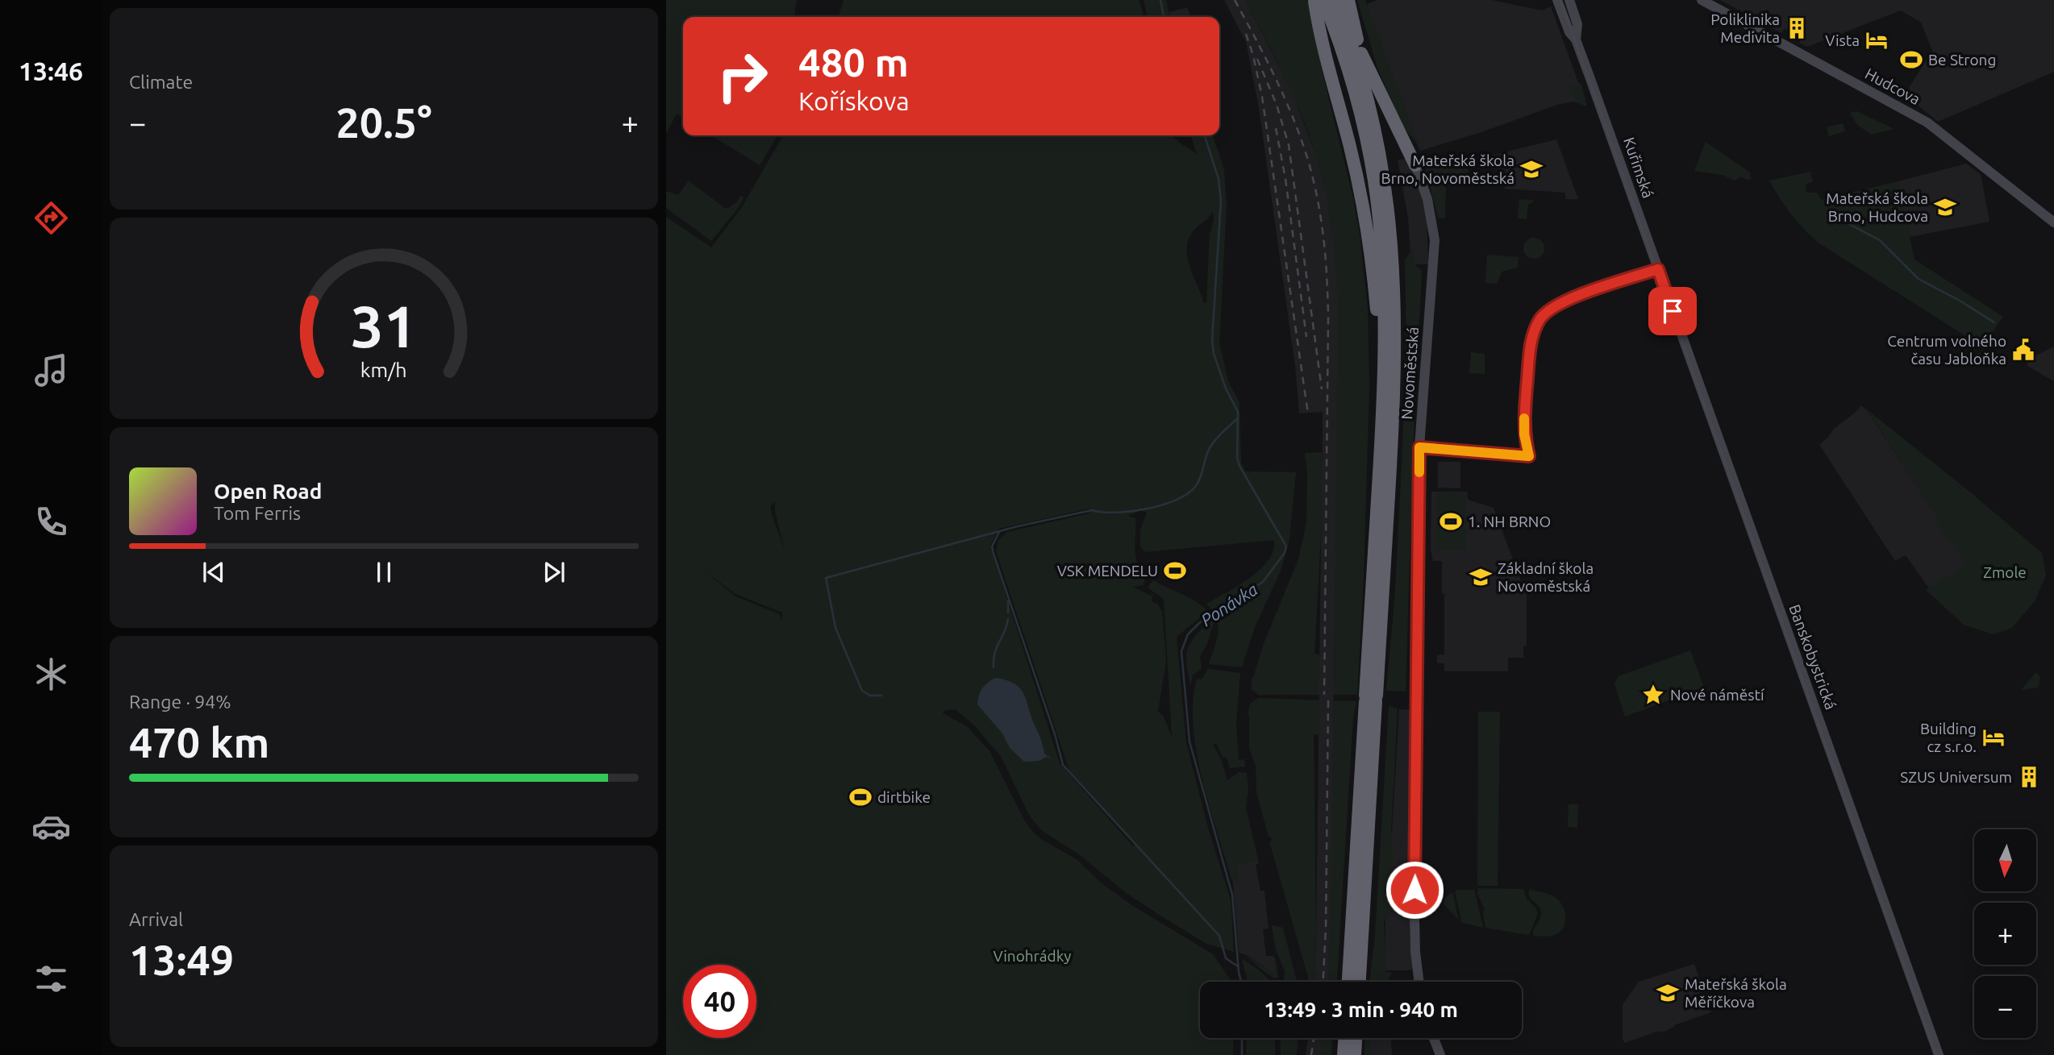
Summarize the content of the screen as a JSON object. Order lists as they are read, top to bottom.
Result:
{
  "streets": {
    "street": [
      "Hudcova",
      "Kuřimská",
      "Novoměstská",
      "Banskobystrická"
    ]
  },
  "crossings": [
    ["Kuřimská", "Banskobystrická"]
  ],
  "water": ["Ponávka"],
  "parks": ["Zmole", "Vinohrádky"],
  "places": {
    "building": ["Poliklinika Medivita", "SZUS Universum"],
    "hotel": ["Vista", "Building cz s.r.o."],
    "sports": [
      "Be Strong",
      "1. NH BRNO",
      "VSK MENDELU",
      "dirtbike"
    ],
    "school or university": [
      "Mateřská škola Brno, Novoměstská",
      "Mateřská škola Brno, Hudcova",
      "Základní škola Novoměstská",
      "Mateřská škola Měříčkova"
    ],
    "public building": ["Centrum volného času Jabloňka"],
    "place": ["Nové náměstí"]
  },
  "north": "bottom",
  "page": {
    "tabs": "13:46",
    "tile": [
      "Climate",
      ["Range · 94%", "470 km"],
      ["Arrival", "13:49"]
    ],
    "turn": ["480 m", "Kořískova"],
    "heat": ["−", "20.5°", "+"],
    "song": ["Open Road", "Tom Ferris"],
    "map_buttons": ["+", "−"],
    "limit": "40",
    "trip": "13:49 · 3 min · 940 m",
    "gauge": ["31", "km/h"]
  }
}
